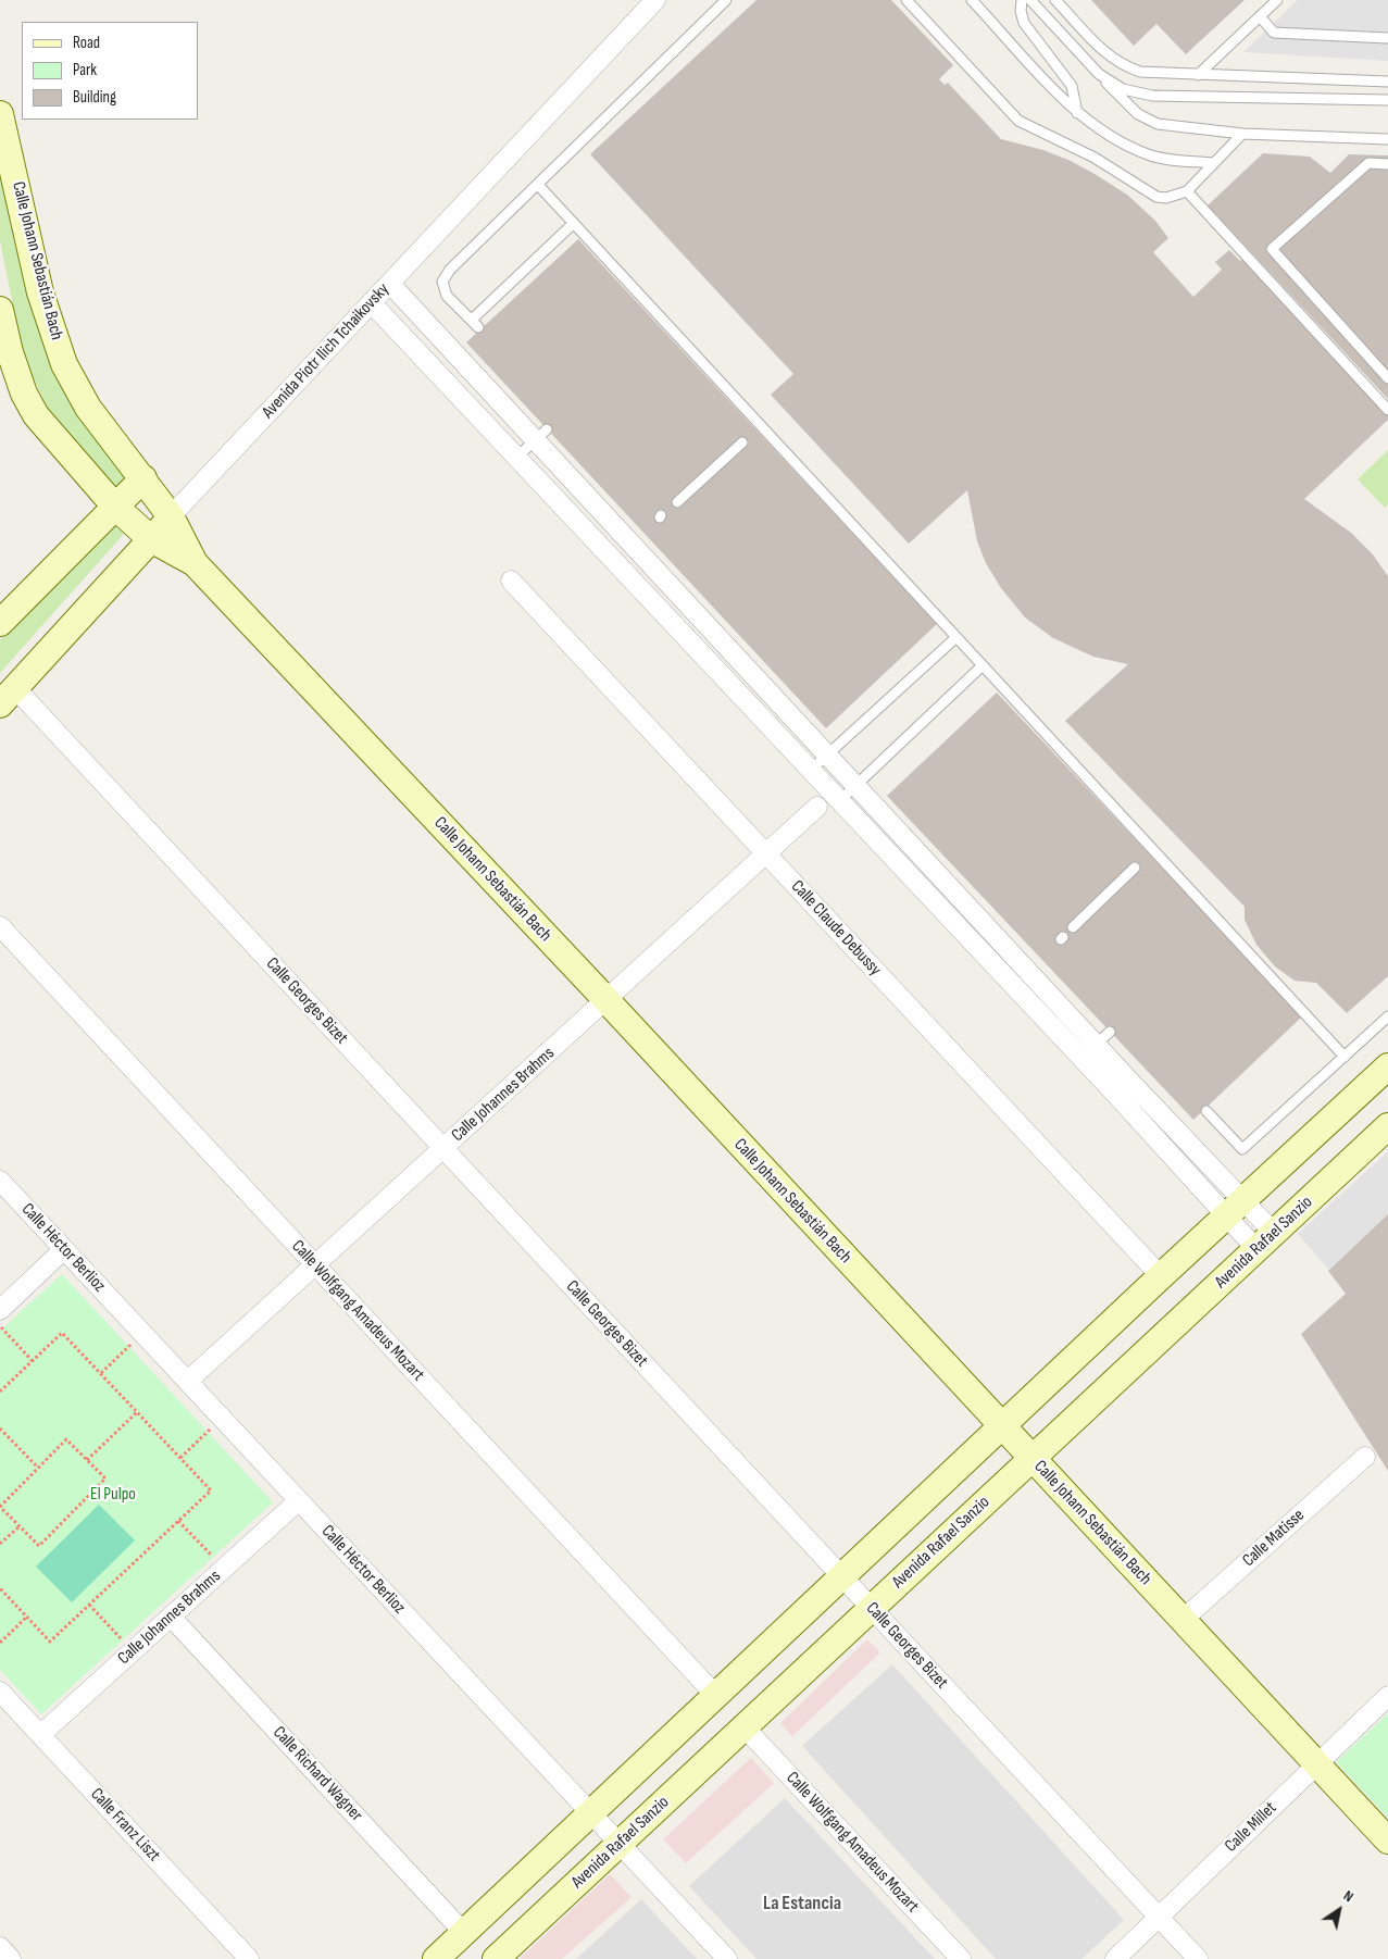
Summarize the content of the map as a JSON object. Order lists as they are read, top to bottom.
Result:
{
  "streets": {
    "street": [
      "Calle Johann Sebastián Bach",
      "Avenida Piotr Ilich Tchaikovsky",
      "Calle Claude Debussy",
      "Calle Georges Bizet",
      "Calle Johannes Brahms",
      "Avenida Rafael Sanzio",
      "Calle Héctor Berlioz",
      "Calle Wolfgang Amadeus Mozart",
      "Calle Matisse",
      "Calle Richard Wagner",
      "Calle Franz Liszt",
      "Calle Millet"
    ]
  },
  "crossings": [
    ["Calle Johann Sebastián Bach", "Avenida Piotr Ilich Tchaikovsky"],
    ["Calle Johann Sebastián Bach", "Calle Johannes Brahms"],
    ["Calle Johann Sebastián Bach", "Avenida Rafael Sanzio"],
    ["Calle Johann Sebastián Bach", "Calle Matisse"],
    ["Calle Johann Sebastián Bach", "Calle Millet"],
    ["Avenida Piotr Ilich Tchaikovsky", "Calle Georges Bizet"],
    ["Calle Claude Debussy", "Calle Johannes Brahms"],
    ["Calle Georges Bizet", "Calle Johannes Brahms"],
    ["Calle Georges Bizet", "Avenida Rafael Sanzio"],
    ["Calle Georges Bizet", "Calle Millet"],
    ["Calle Johannes Brahms", "Calle Héctor Berlioz"],
    ["Calle Johannes Brahms", "Calle Wolfgang Amadeus Mozart"],
    ["Calle Johannes Brahms", "Calle Richard Wagner"],
    ["Calle Johannes Brahms", "Calle Franz Liszt"],
    ["Avenida Rafael Sanzio", "Calle Héctor Berlioz"],
    ["Avenida Rafael Sanzio", "Calle Wolfgang Amadeus Mozart"]
  ],
  "districts": ["La Estancia"],
  "parks": ["El Pulpo"],
  "legend": ["Road", "Park", "Building"],
  "north": "top right"
}
